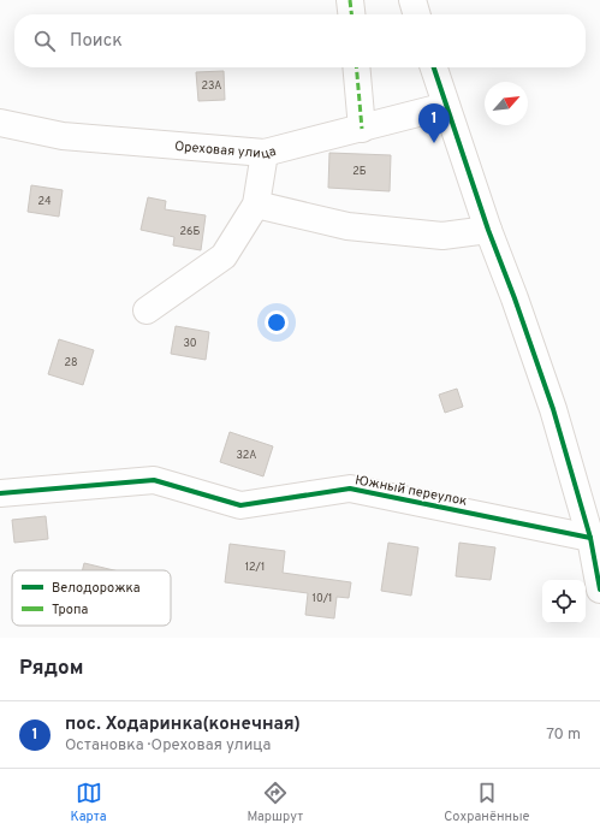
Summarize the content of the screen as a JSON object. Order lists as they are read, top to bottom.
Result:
{
  "streets": {
    "street": ["Ореховая улица", "Южный переулок"]
  },
  "house_numbers": [
    "23А",
    "2Б",
    "24",
    "26Б",
    "30",
    "28",
    "32А",
    "12/1",
    "10/1"
  ],
  "legend": ["Велодорожка", "Тропа"],
  "north": "top right",
  "page": {
    "search": "Поиск",
    "pins": "1",
    "heading": "Рядом",
    "list": [
      {
        "mark": "1",
        "name": "пос. Ходаринка(конечная)",
        "note": "Остановка · Ореховая улица",
        "value": "70 m"
      }
    ],
    "nav": ["Карта", "Маршрут", "Сохранённые"]
  }
}
